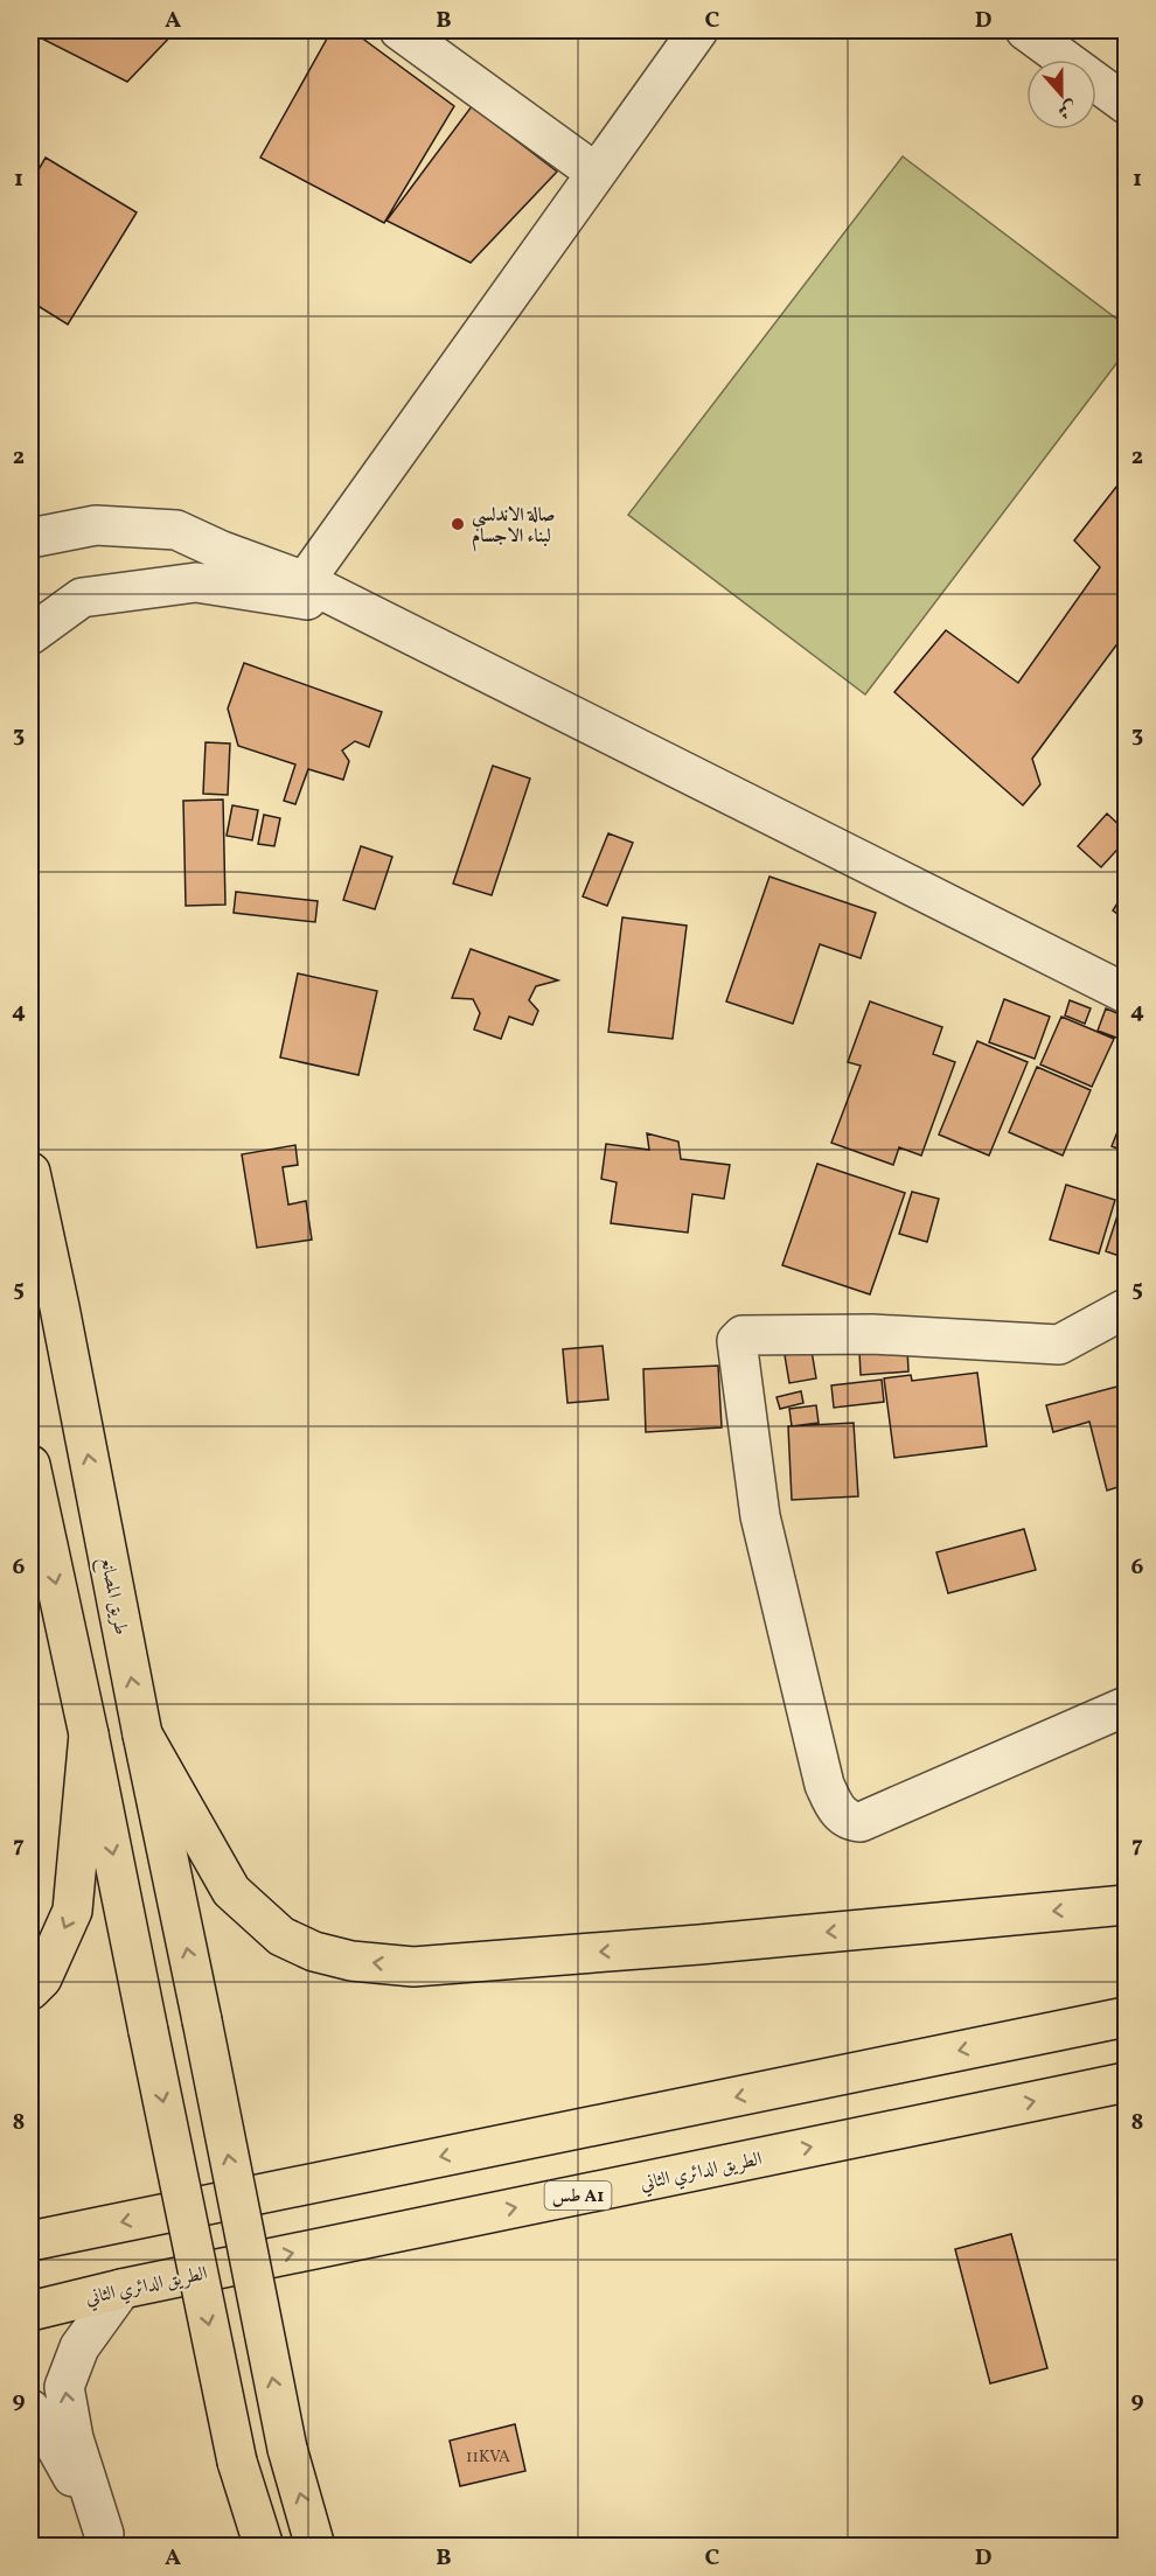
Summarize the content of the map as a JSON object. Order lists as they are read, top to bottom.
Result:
{
  "streets": {
    "main road": ["طريق المصانع", "الطريق الدائري الثاني", "طس A1"]
  },
  "places": ["صالة الاندلسي لبناء الاجسام"],
  "house_numbers": ["11KVA"],
  "north": "bottom",
  "grid": {
    "columns": [
      "A",
      "B",
      "C",
      "D"
    ],
    "rows": [
      "1",
      "2",
      "3",
      "4",
      "5",
      "6",
      "7",
      "8",
      "9"
    ]
  }
}
